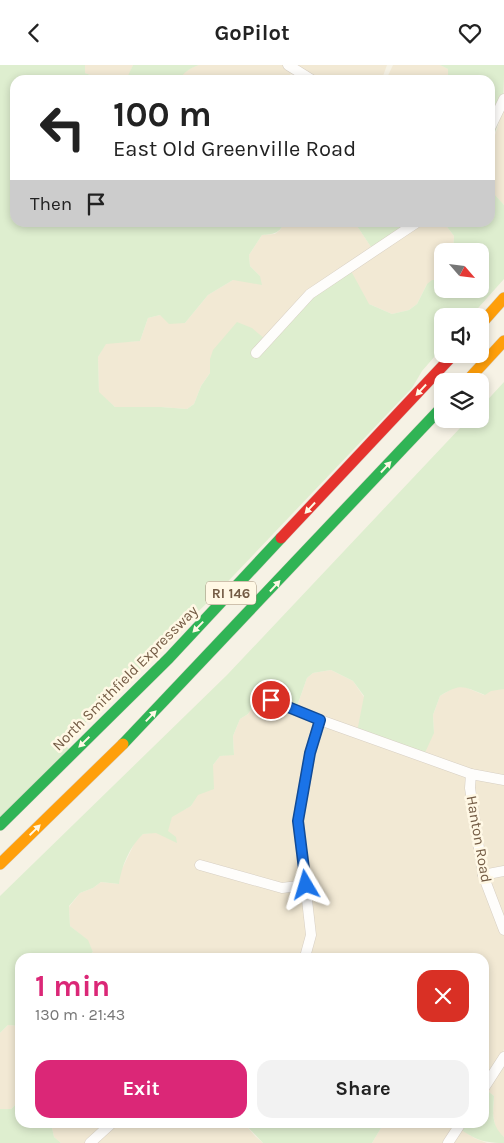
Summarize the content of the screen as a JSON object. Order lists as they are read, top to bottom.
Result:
{
  "streets": {
    "highway": ["RI 146", "North Smithfield Expressway"],
    "street": ["Hanton Road"]
  },
  "north": "bottom right",
  "page": {
    "header": "GoPilot",
    "turn": ["100 m", "East Old Greenville Road"],
    "then": "Then",
    "heading": ["1 min", "130 m · 21:43"],
    "buttons": ["Exit", "Share"]
  }
}
